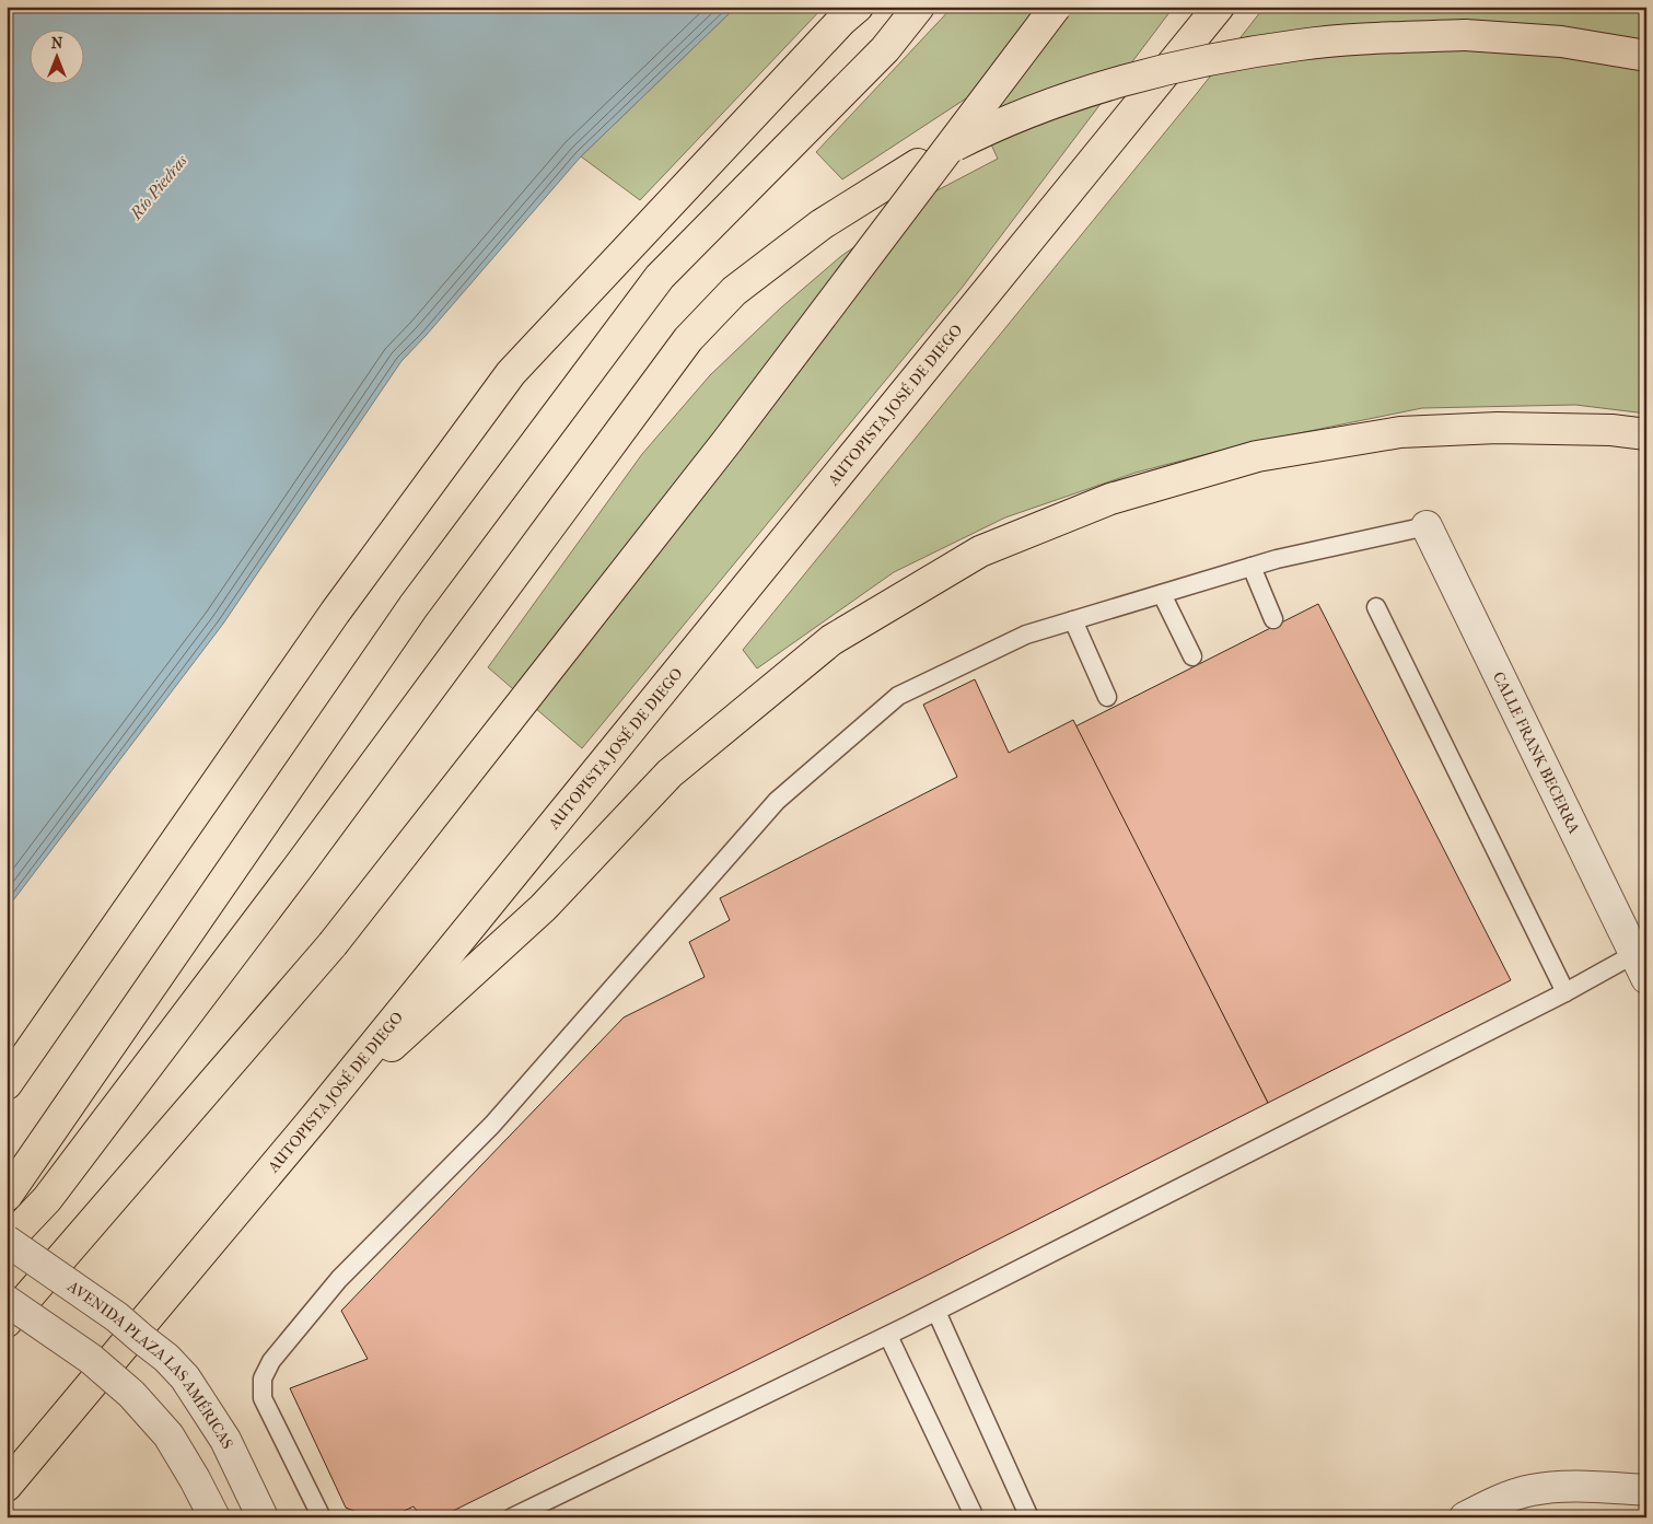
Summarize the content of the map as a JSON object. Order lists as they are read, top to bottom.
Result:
{
  "streets": {
    "highway": ["AUTOPISTA JOSÉ DE DIEGO"],
    "street": ["CALLE FRANK BECERRA", "AVENIDA PLAZA LAS AMÉRICAS"]
  },
  "water": ["Río Piedras"],
  "north": "top"
}
